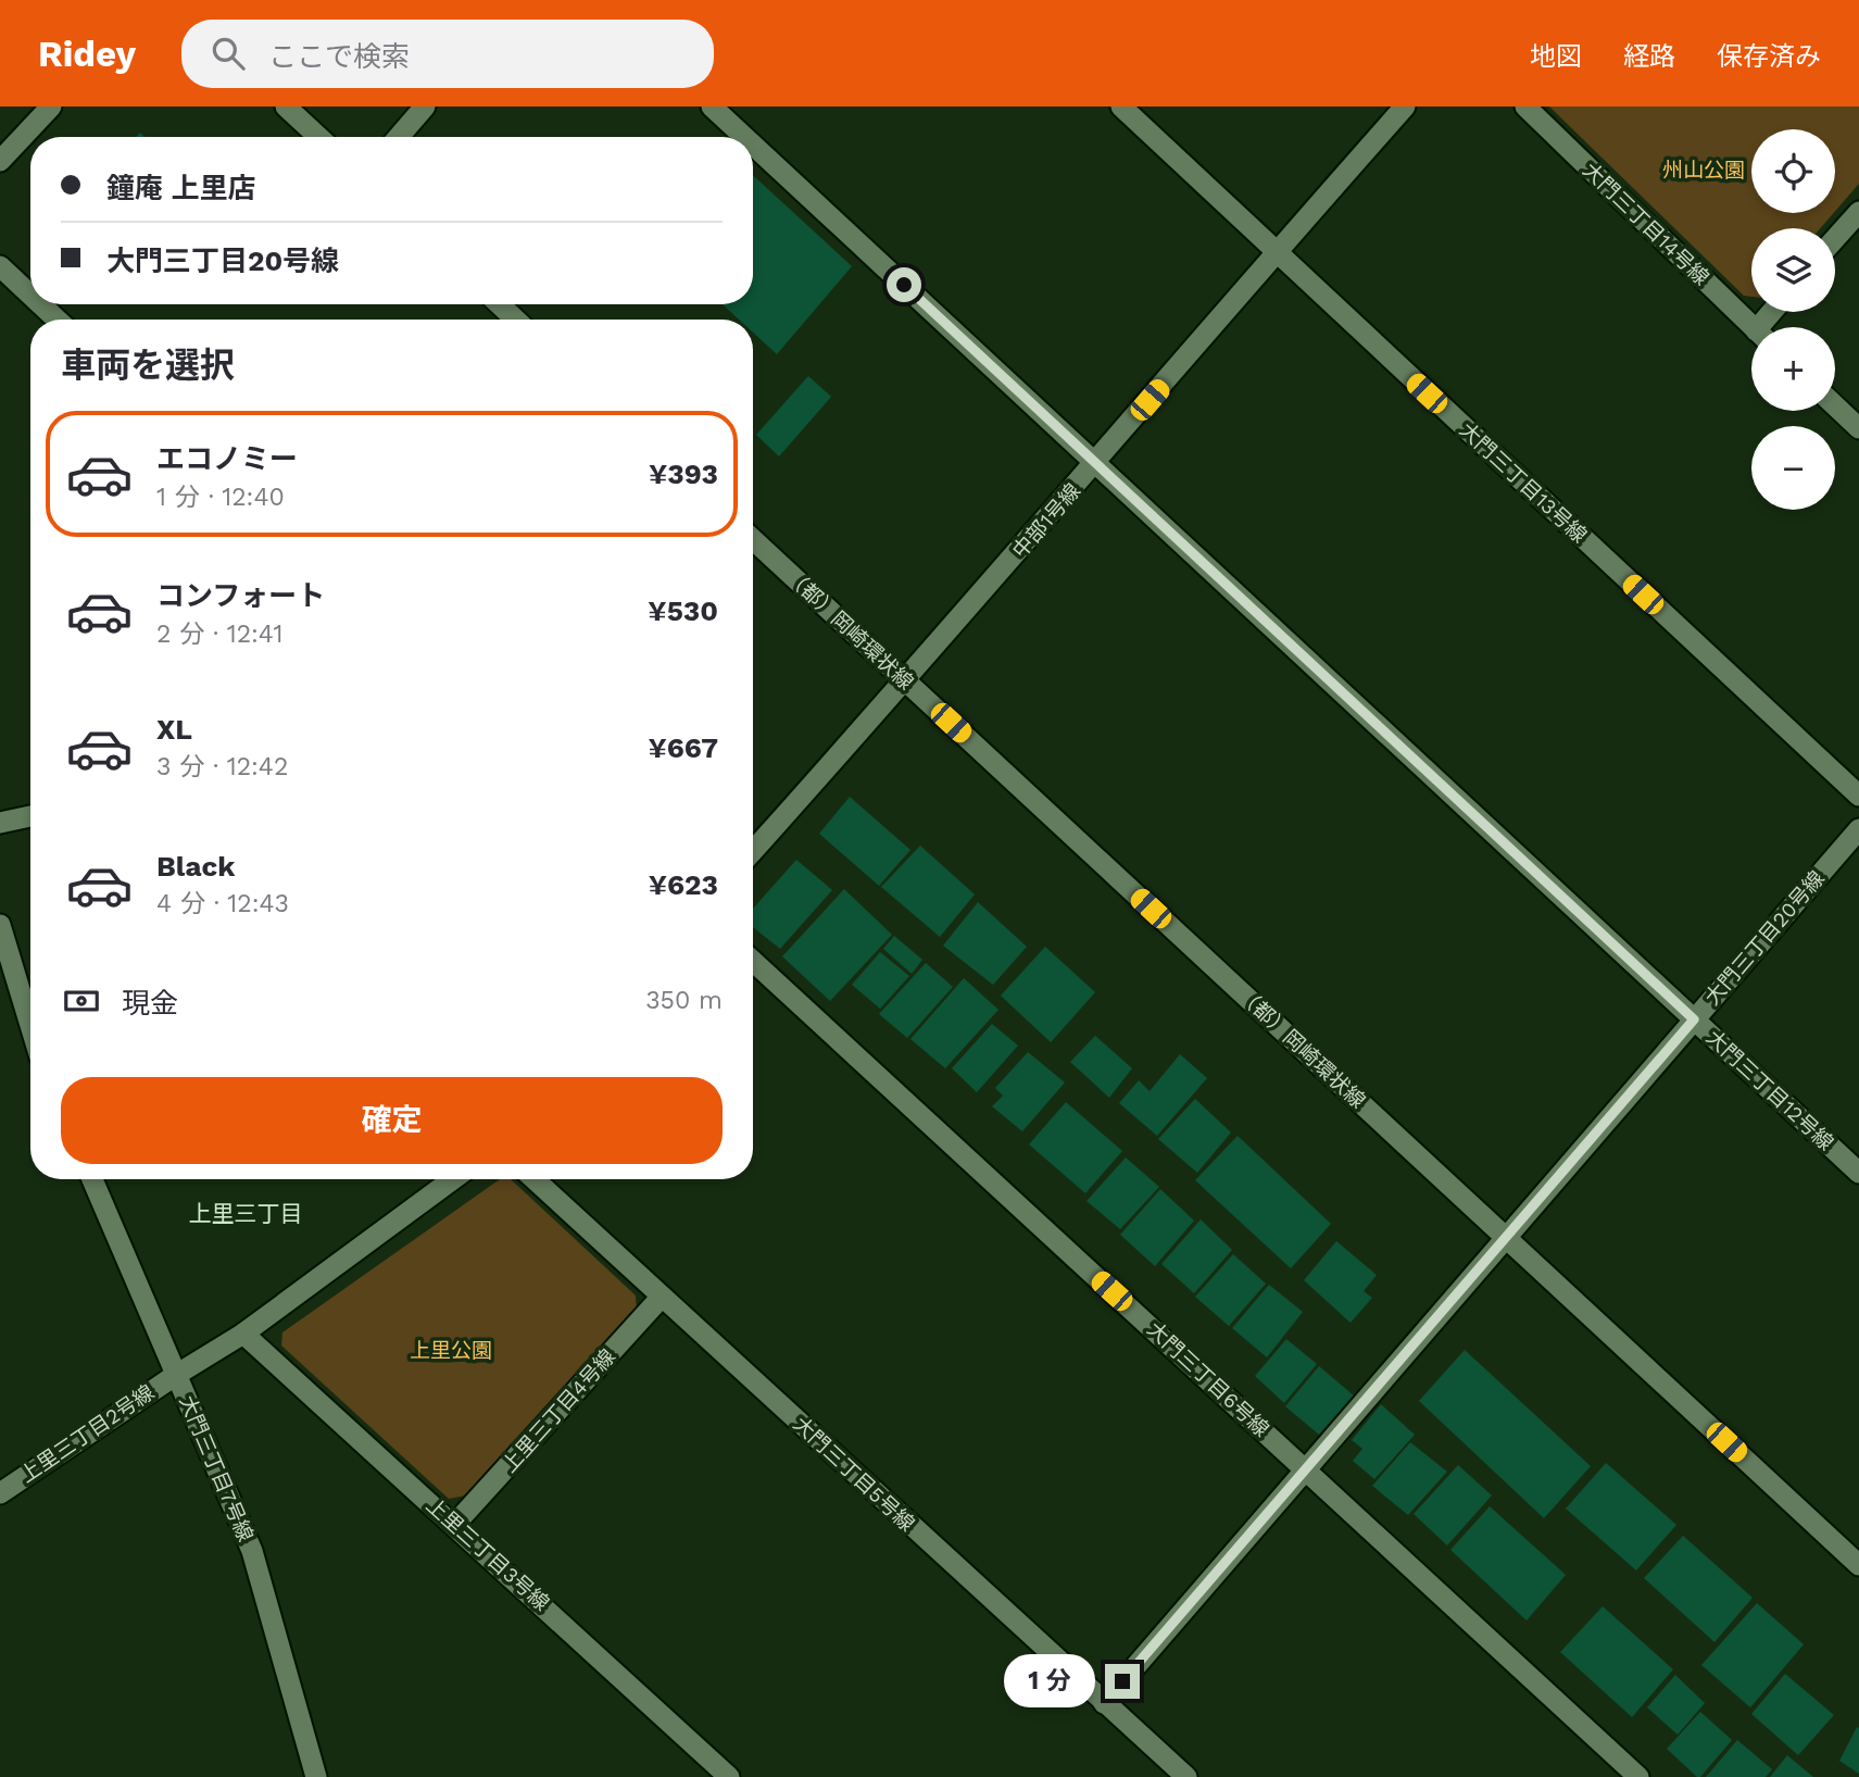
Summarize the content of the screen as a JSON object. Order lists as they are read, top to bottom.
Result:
{
  "streets": {
    "street": [
      "大門三丁目14号線",
      "大門三丁目13号線",
      "中部1号線",
      "（都）岡崎環状線",
      "大門三丁目20号線",
      "大門三丁目12号線",
      "大門三丁目6号線",
      "上里三丁目4号線",
      "上里三丁目2号線",
      "大門三丁目7号線",
      "大門三丁目5号線",
      "上里三丁目3号線"
    ]
  },
  "crossings": [
    ["大門三丁目13号線", "中部1号線"],
    ["中部1号線", "（都）岡崎環状線"],
    ["中部1号線", "大門三丁目12号線"],
    ["（都）岡崎環状線", "大門三丁目20号線"],
    ["大門三丁目20号線", "大門三丁目12号線"],
    ["大門三丁目20号線", "大門三丁目6号線"],
    ["大門三丁目20号線", "大門三丁目5号線"],
    ["上里三丁目4号線", "大門三丁目5号線"],
    ["上里三丁目4号線", "上里三丁目3号線"],
    ["上里三丁目2号線", "大門三丁目7号線"],
    ["上里三丁目2号線", "上里三丁目3号線"]
  ],
  "districts": ["上里三丁目"],
  "parks": ["州山公園", "上里公園"],
  "page": {
    "header": "Ridey",
    "search": "ここで検索",
    "nav": ["地図", "経路", "保存済み"],
    "map_buttons": ["+", "−"],
    "banner": ["鐘庵 上里店", "大門三丁目20号線"],
    "heading": "車両を選択",
    "list": [
      {
        "name": "エコノミー",
        "note": "1 分 · 12:40",
        "value": "¥393"
      },
      {
        "name": "コンフォート",
        "note": "2 分 · 12:41",
        "value": "¥530"
      },
      {
        "name": "XL",
        "note": "3 分 · 12:42",
        "value": "¥667"
      },
      {
        "name": "Black",
        "note": "4 分 · 12:43",
        "value": "¥623"
      }
    ],
    "pay": ["現金", "350 m"],
    "buttons": "確定",
    "bubble": "1 分"
  }
}
